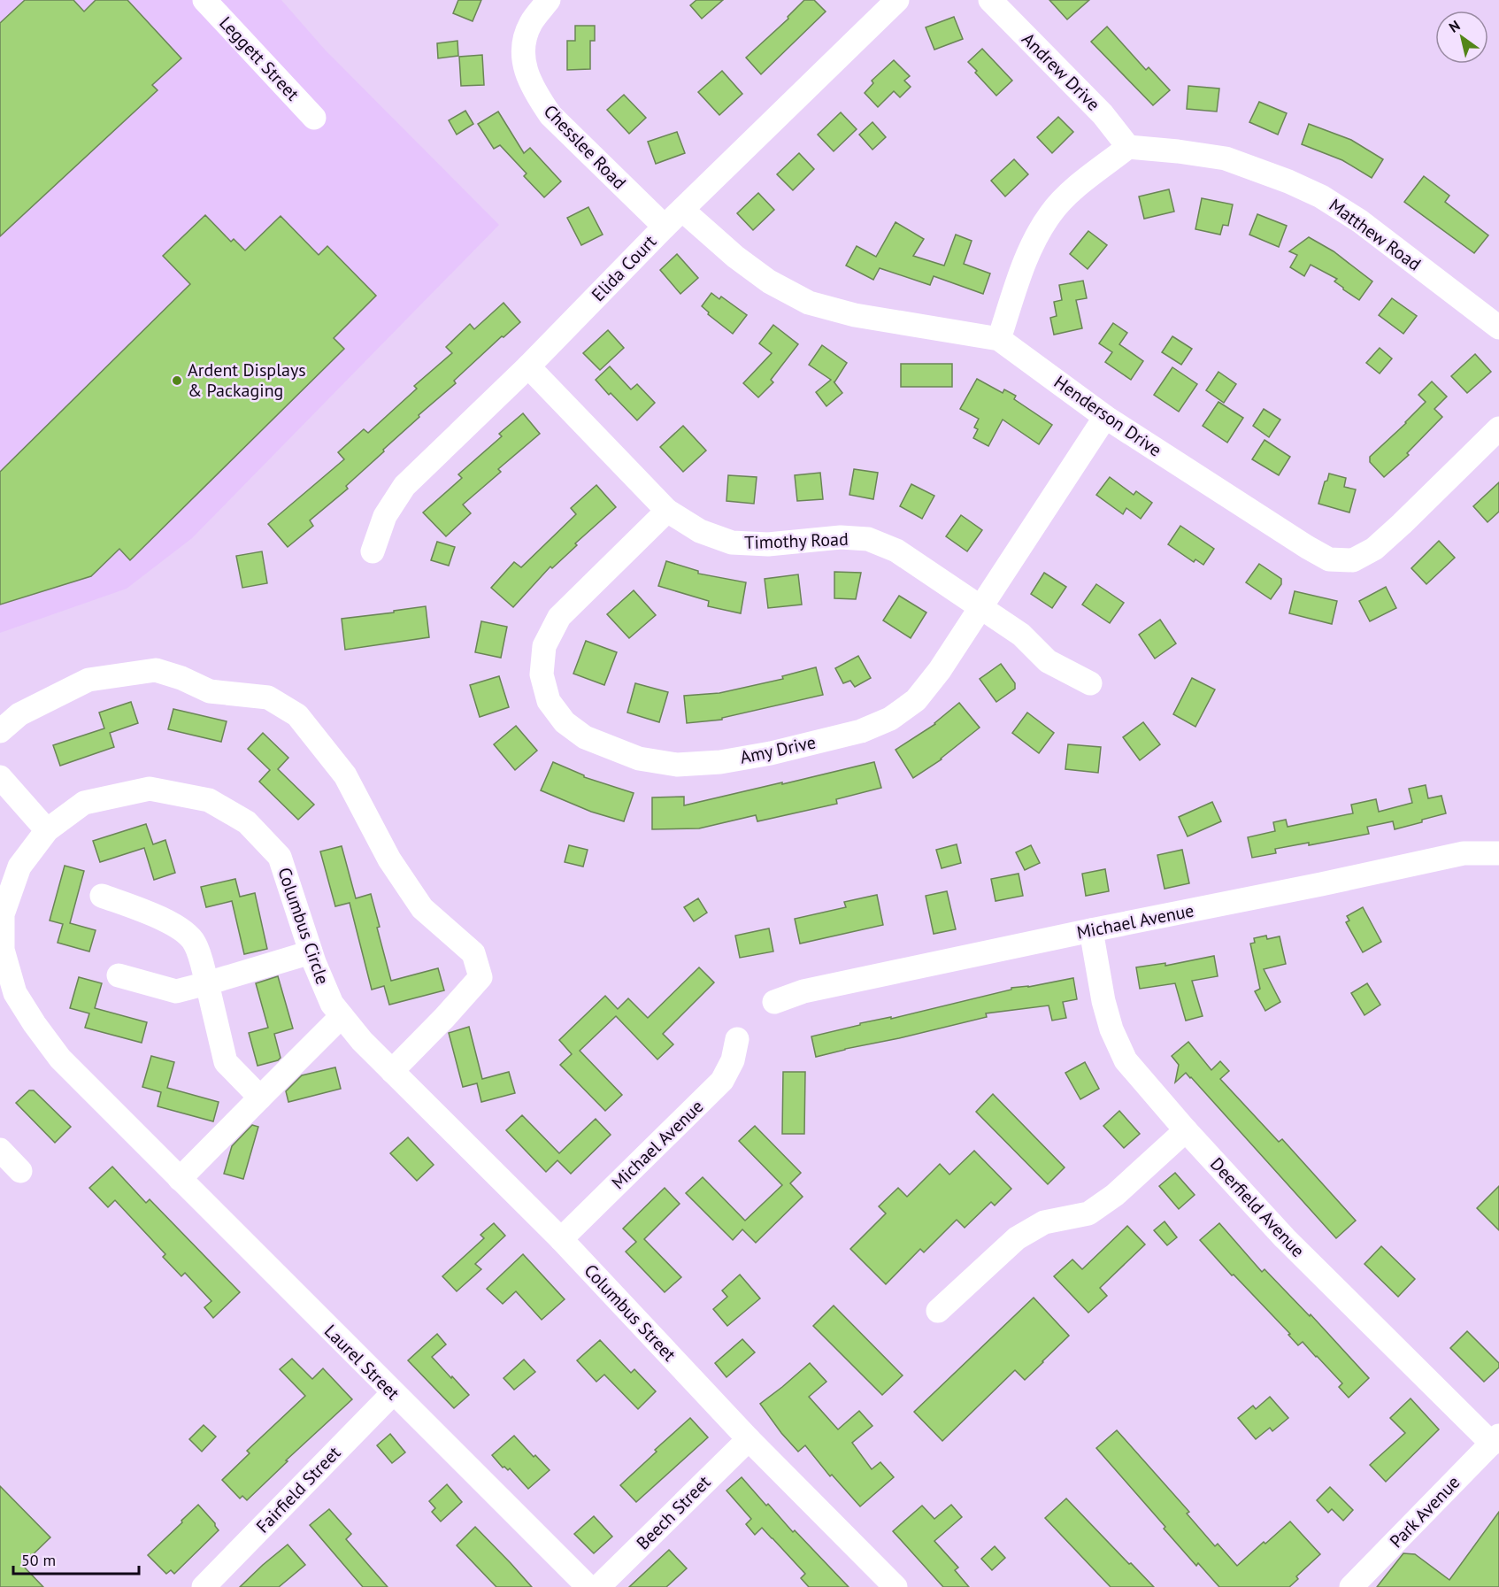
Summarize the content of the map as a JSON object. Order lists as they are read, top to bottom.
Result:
{
  "streets": {
    "street": [
      "Leggett Street",
      "Andrew Drive",
      "Chesslee Road",
      "Matthew Road",
      "Elida Court",
      "Henderson Drive",
      "Timothy Road",
      "Amy Drive",
      "Michael Avenue",
      "Columbus Circle",
      "Deerfield Avenue",
      "Columbus Street",
      "Laurel Street",
      "Fairfield Street",
      "Park Avenue",
      "Beech Street"
    ]
  },
  "crossings": [
    ["Andrew Drive", "Matthew Road"],
    ["Chesslee Road", "Elida Court"],
    ["Elida Court", "Henderson Drive"],
    ["Elida Court", "Timothy Road"],
    ["Henderson Drive", "Amy Drive"],
    ["Timothy Road", "Amy Drive"],
    ["Michael Avenue", "Deerfield Avenue"],
    ["Michael Avenue", "Columbus Street"],
    ["Columbus Circle", "Columbus Street"],
    ["Columbus Circle", "Laurel Street"],
    ["Deerfield Avenue", "Park Avenue"],
    ["Columbus Street", "Beech Street"],
    ["Laurel Street", "Fairfield Street"]
  ],
  "places": ["Ardent Displays & Packaging"],
  "scale_bar": "50 m",
  "north": "top left"
}
